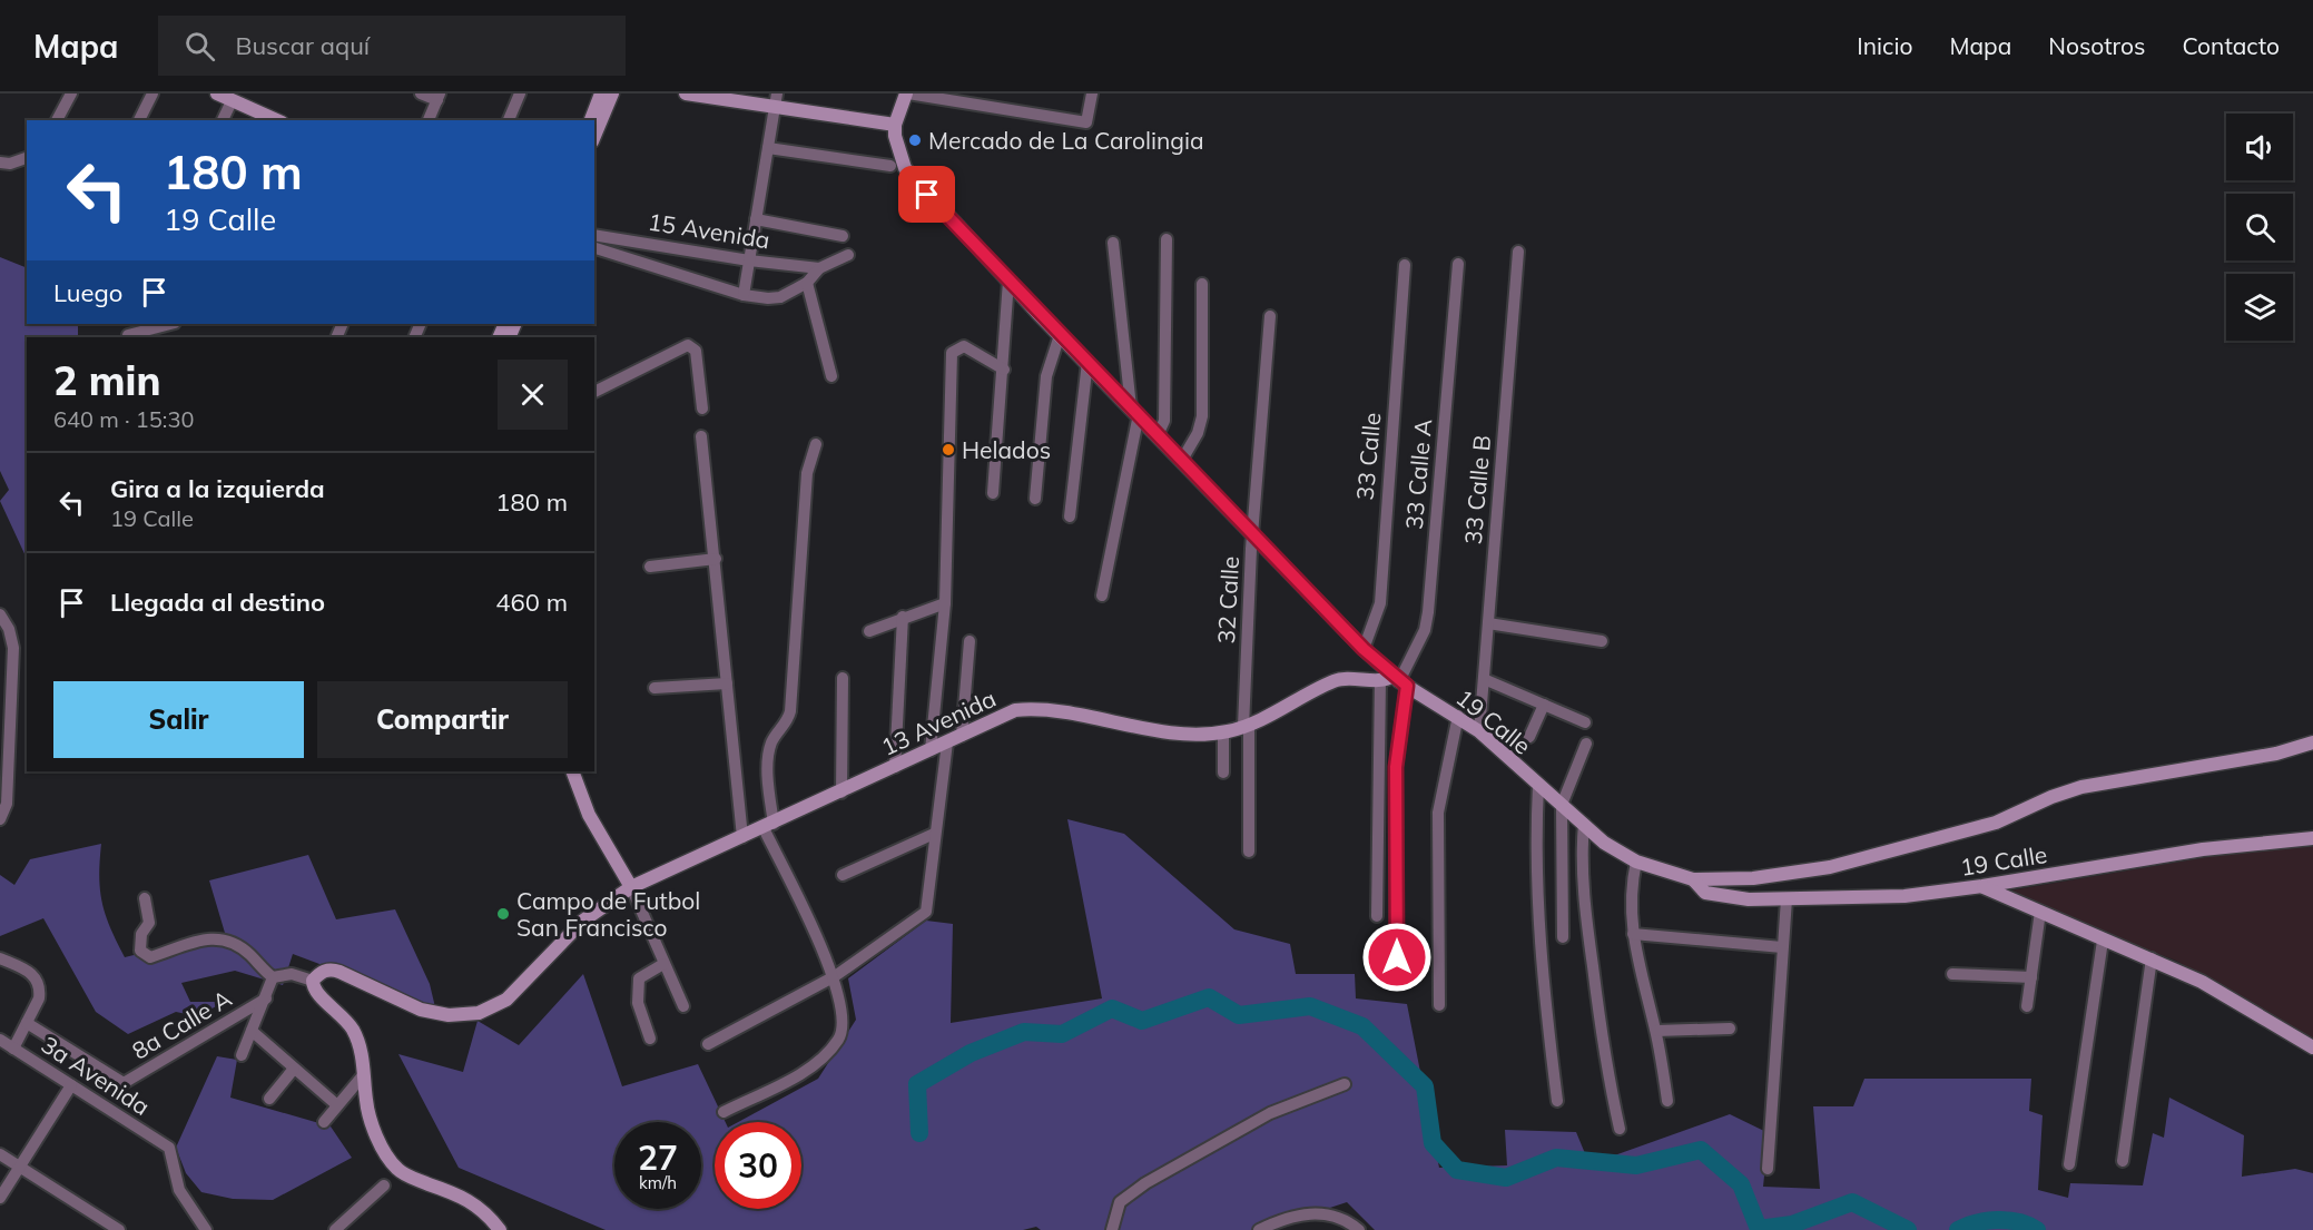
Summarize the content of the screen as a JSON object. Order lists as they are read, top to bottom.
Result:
{
  "streets": {
    "main road": ["19 Calle", "13 Avenida"],
    "street": [
      "15 Avenida",
      "33 Calle",
      "33 Calle A",
      "33 Calle B",
      "32 Calle",
      "8a Calle A",
      "3a Avenida"
    ]
  },
  "crossings": [
    ["33 Calle", "19 Calle"],
    ["33 Calle A", "19 Calle"],
    ["33 Calle A", "13 Avenida"],
    ["33 Calle B", "19 Calle"],
    ["32 Calle", "19 Calle"],
    ["32 Calle", "13 Avenida"],
    ["19 Calle", "13 Avenida"]
  ],
  "places": ["Mercado de La Carolingia", "Helados", "Campo de Futbol San Francisco"],
  "page": {
    "header": "Mapa",
    "search": "Buscar aquí",
    "nav": [
      "Inicio",
      "Mapa",
      "Nosotros",
      "Contacto"
    ],
    "turn": ["180 m", "19 Calle"],
    "then": "Luego",
    "heading": ["2 min", "640 m · 15:30"],
    "list": [
      {
        "name": "Gira a la izquierda",
        "note": "19 Calle",
        "value": "180 m"
      },
      {
        "name": "Llegada al destino",
        "value": "460 m"
      }
    ],
    "buttons": ["Salir", "Compartir"],
    "speed": "27 km/h",
    "limit": "30"
  }
}
